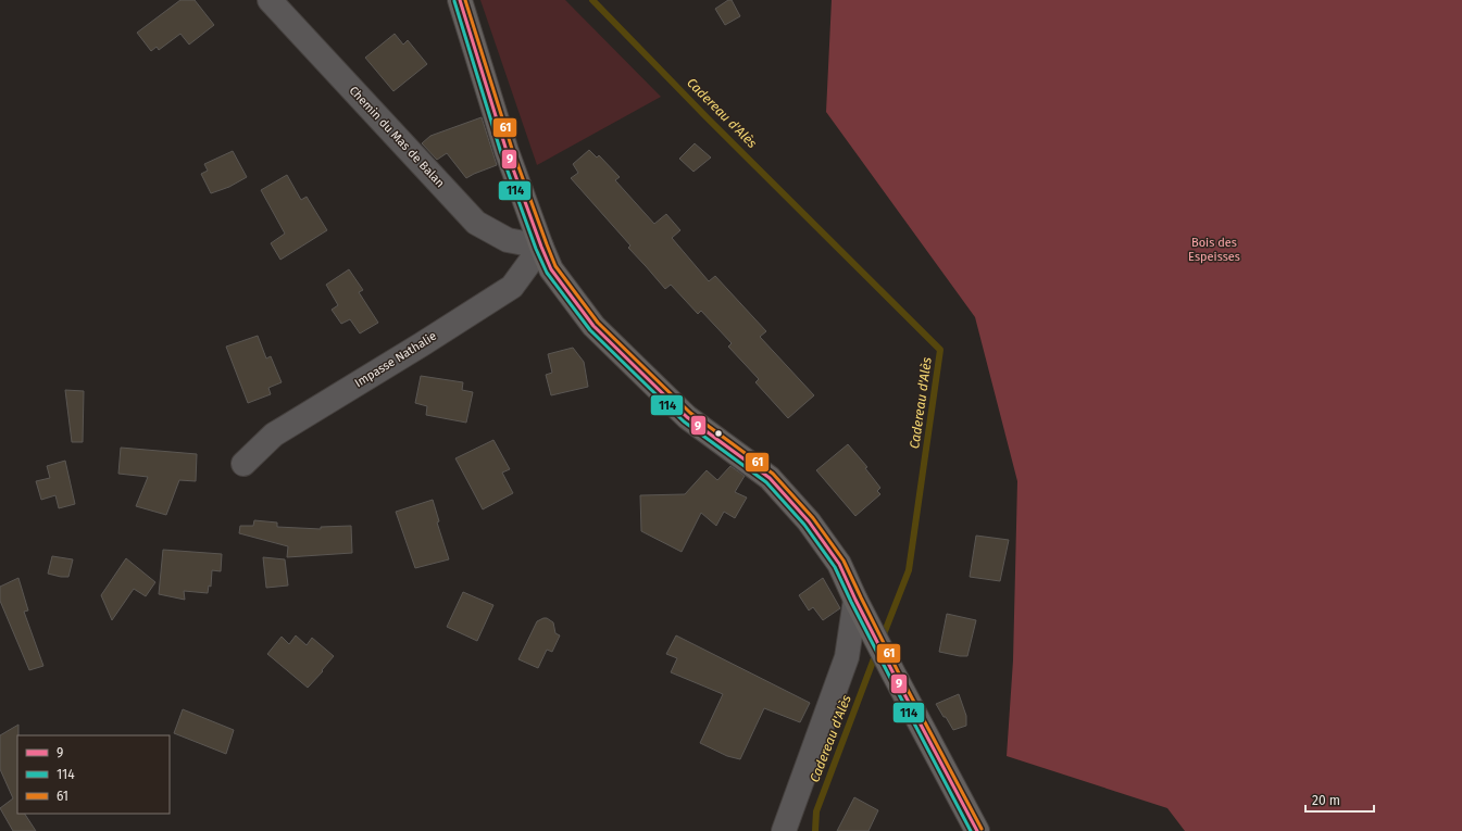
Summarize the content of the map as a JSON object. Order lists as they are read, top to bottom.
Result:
{
  "streets": {
    "street": ["Chemin du Mas de Balan", "Impasse Nathalie"]
  },
  "crossings": [
    ["Chemin du Mas de Balan", "Impasse Nathalie"]
  ],
  "water": ["Cadereau d'Alès"],
  "parks": ["Bois des Espeisses"],
  "lines": ["transit line 9", "transit line 61", "transit line 114"],
  "legend": ["9", "114", "61"],
  "scale_bar": "20 m"
}
